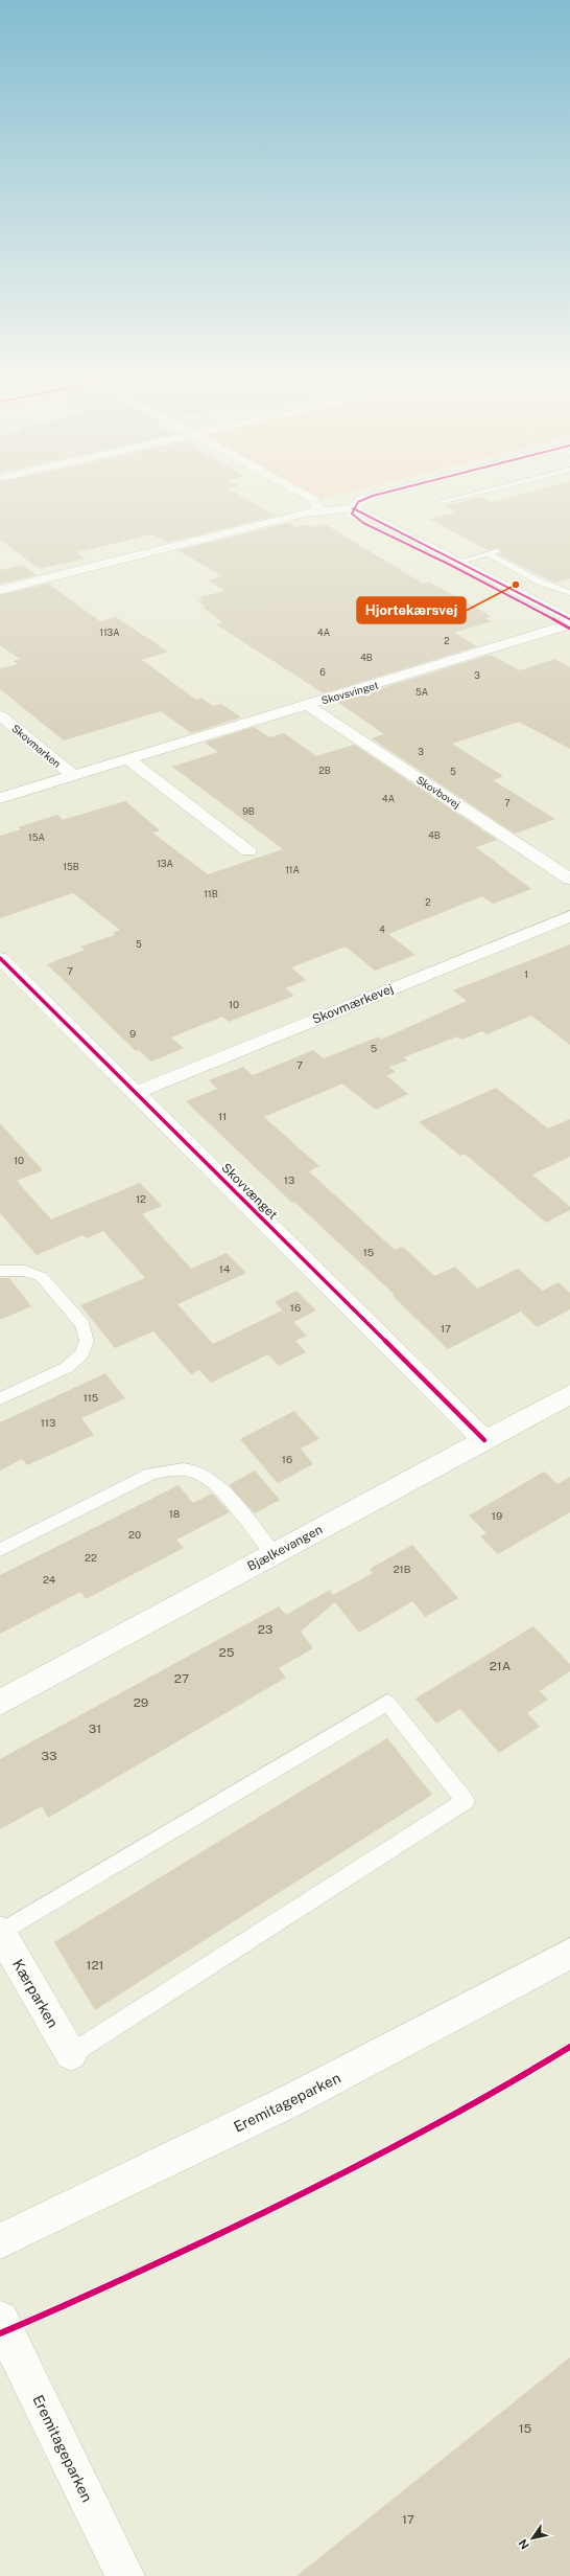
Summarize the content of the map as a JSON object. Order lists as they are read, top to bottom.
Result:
{
  "streets": {
    "street": [
      "Skovsvinget",
      "Skovmarken",
      "Skovbovej",
      "Skovmærkevej",
      "Skovvænget",
      "Bjælkevangen",
      "Kærparken",
      "Eremitageparken"
    ]
  },
  "crossings": [
    ["Skovsvinget", "Skovmarken"],
    ["Skovsvinget", "Skovbovej"],
    ["Skovmærkevej", "Skovvænget"],
    ["Skovvænget", "Bjælkevangen"]
  ],
  "places": ["Hjortekærsvej"],
  "house_numbers": [
    "113A",
    "4A",
    "2",
    "4B",
    "6",
    "3",
    "5A",
    "3",
    "2B",
    "5",
    "4A",
    "7",
    "9B",
    "4B",
    "15A",
    "13A",
    "15B",
    "11A",
    "11B",
    "2",
    "4",
    "5",
    "7",
    "1",
    "10",
    "9",
    "5",
    "7",
    "11",
    "10",
    "13",
    "12",
    "15",
    "14",
    "16",
    "17",
    "115",
    "113",
    "16",
    "18",
    "19",
    "20",
    "22",
    "21B",
    "24",
    "23",
    "25",
    "21A",
    "27",
    "29",
    "31",
    "33",
    "121",
    "15",
    "17"
  ],
  "north": "bottom left"
}
